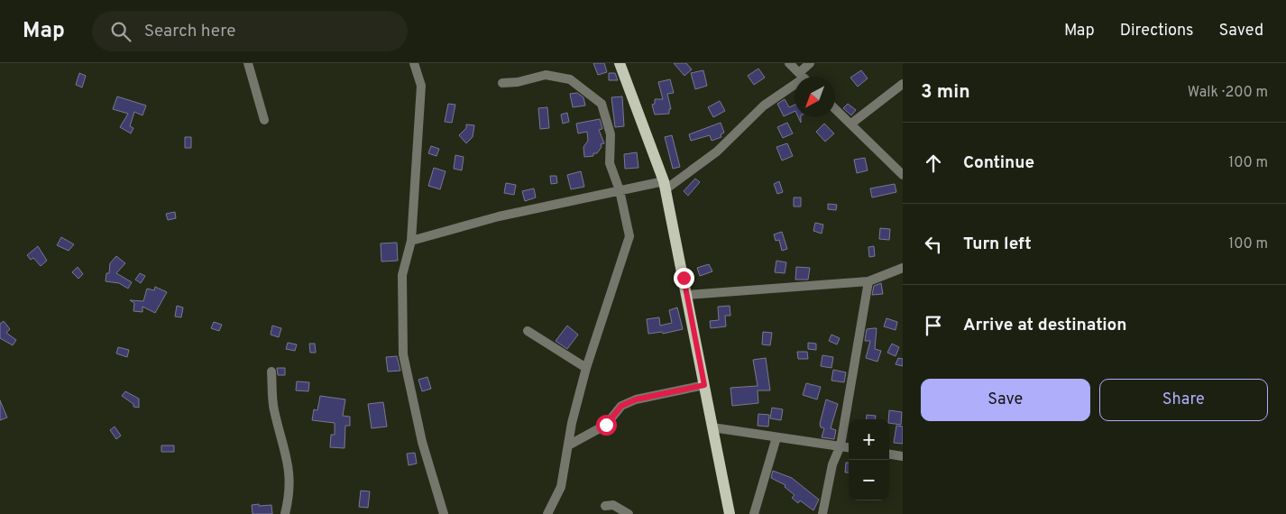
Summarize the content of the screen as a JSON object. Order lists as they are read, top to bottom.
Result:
{
  "north": "bottom left",
  "page": {
    "header": "Map",
    "search": "Search here",
    "nav": ["Map", "Directions", "Saved"],
    "heading": ["3 min", "Walk · 200 m"],
    "list": [
      ["Continue", "100 m"],
      ["Turn left", "100 m"],
      "Arrive at destination"
    ],
    "buttons": ["Save", "Share"],
    "map_buttons": ["+", "−"]
  }
}
